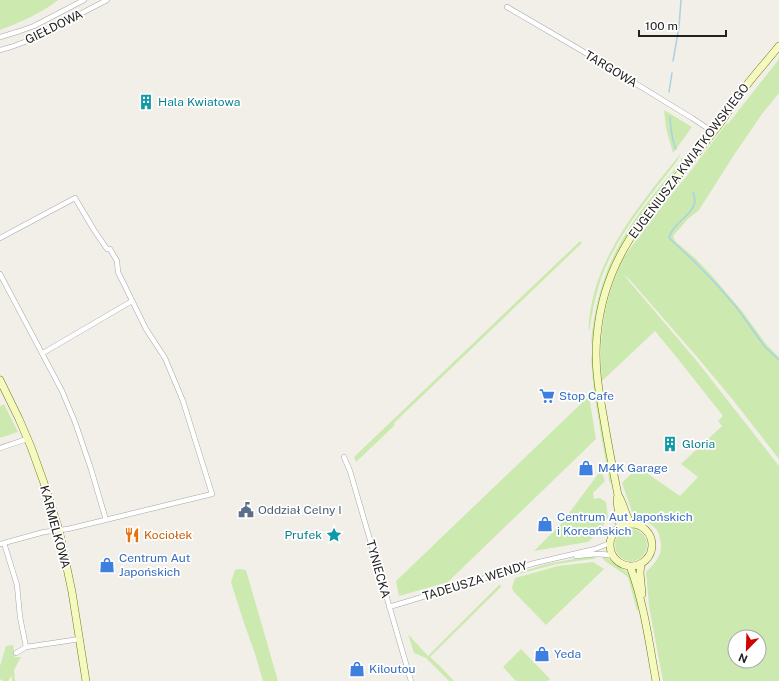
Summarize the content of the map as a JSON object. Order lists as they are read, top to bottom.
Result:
{
  "streets": {
    "main road": ["EUGENIUSZA KWIATKOWSKIEGO", "KARMELKOWA"],
    "street": [
      "GIEŁDOWA",
      "TARGOWA",
      "TYNIECKA",
      "TADEUSZA WENDY"
    ]
  },
  "crossings": [
    ["TARGOWA", "EUGENIUSZA KWIATKOWSKIEGO"],
    ["EUGENIUSZA KWIATKOWSKIEGO", "TADEUSZA WENDY"],
    ["TYNIECKA", "TADEUSZA WENDY"]
  ],
  "places": {
    "building": ["Hala Kwiatowa", "Gloria"],
    "supermarket": ["Stop Cafe"],
    "shop": [
      "M4K Garage",
      "Centrum Aut Japońskich i Koreańskich",
      "Centrum Aut Japońskich",
      "Yeda",
      "Kiloutou"
    ],
    "public building": ["Oddział Celny I"],
    "restaurant": ["Kociołek"],
    "place": ["Prufek"]
  },
  "scale_bar": "100 m",
  "north": "bottom left"
}
